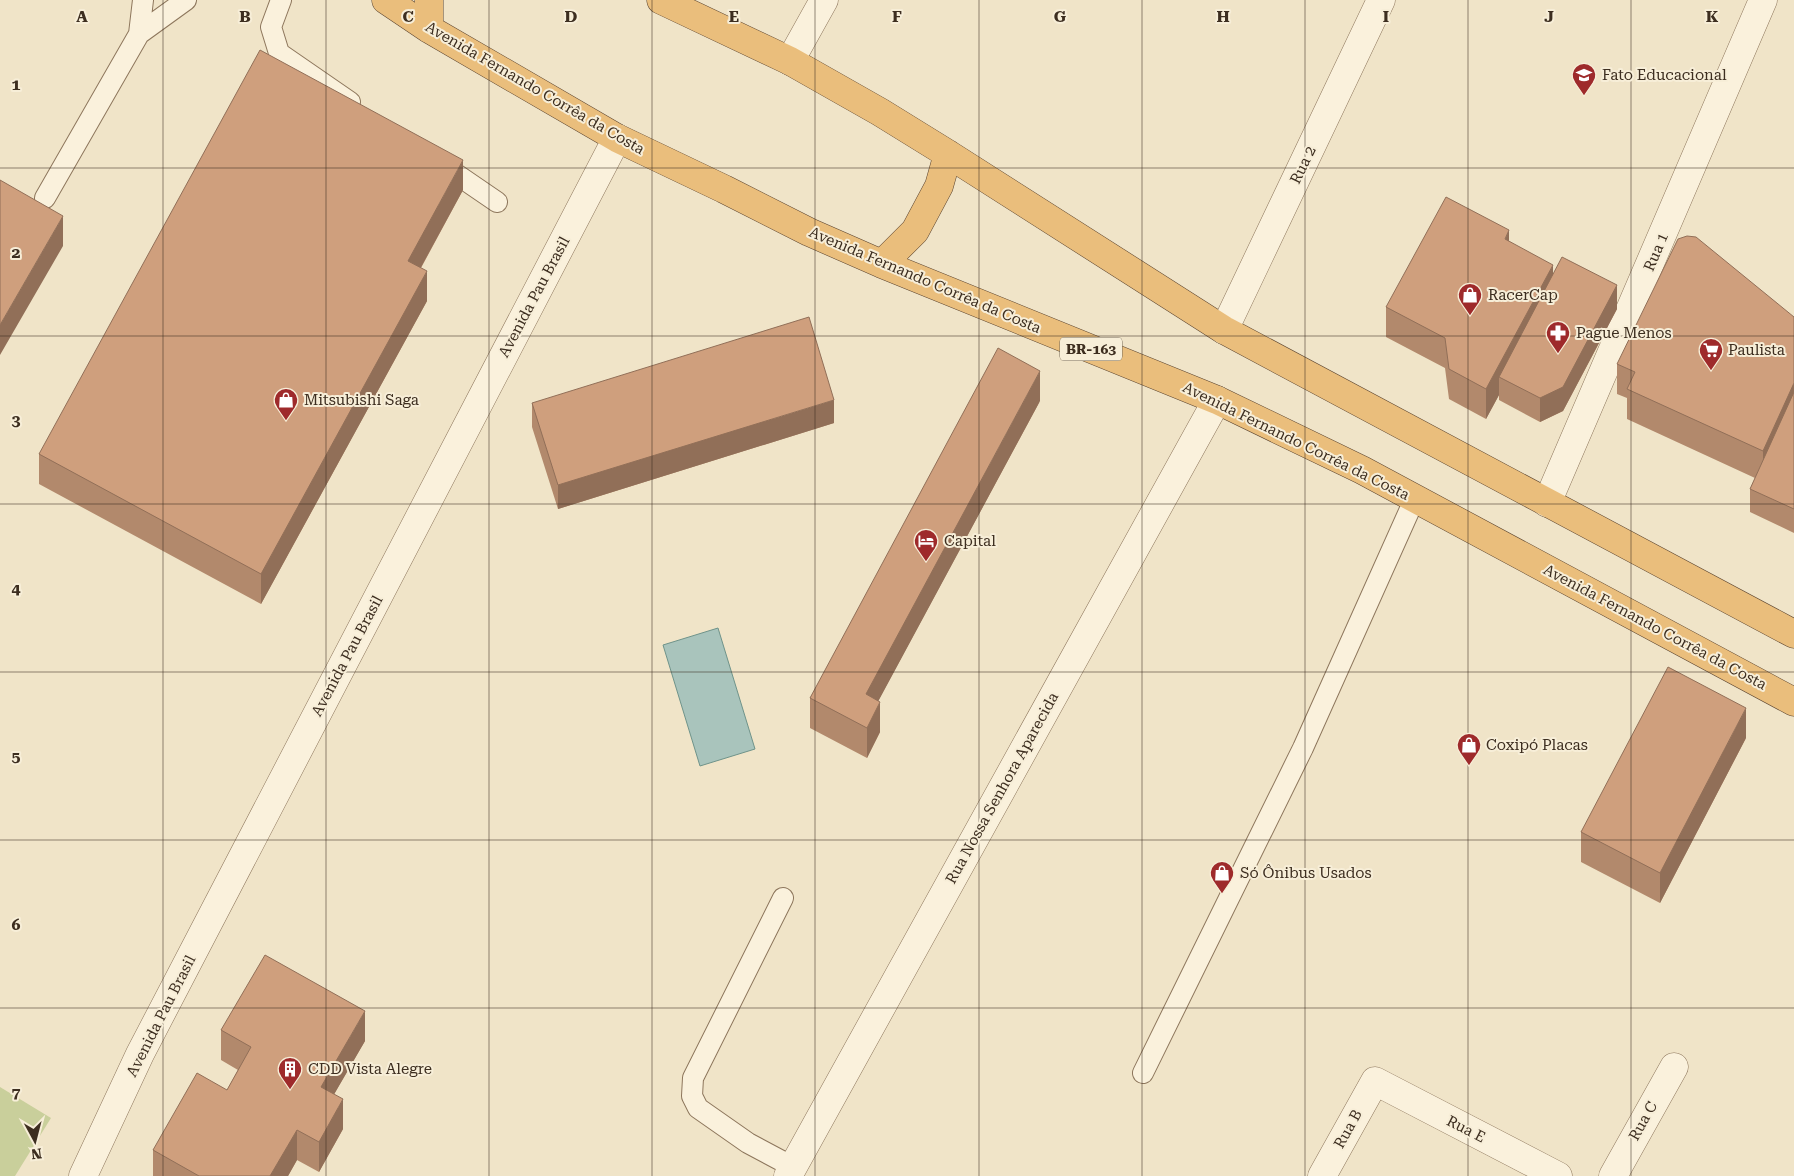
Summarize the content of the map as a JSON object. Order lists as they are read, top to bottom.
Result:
{
  "streets": {
    "highway": ["Avenida Fernando Corrêa da Costa", "BR-163"],
    "street": [
      "Rua 2",
      "Rua 1",
      "Avenida Pau Brasil",
      "Rua Nossa Senhora Aparecida",
      "Rua C",
      "Rua B",
      "Rua E"
    ]
  },
  "crossings": [
    ["Avenida Fernando Corrêa da Costa", "Avenida Pau Brasil"],
    ["Avenida Fernando Corrêa da Costa", "Rua Nossa Senhora Aparecida"],
    ["Rua B", "Rua E"]
  ],
  "places": {
    "school or university": ["Fato Educacional"],
    "shop": [
      "RacerCap",
      "Mitsubishi Saga",
      "Coxipó Placas",
      "Só Ônibus Usados"
    ],
    "pharmacy": ["Pague Menos"],
    "supermarket": ["Paulista"],
    "hotel": ["Capital"],
    "building": ["CDD Vista Alegre"]
  },
  "north": "bottom",
  "grid": {
    "columns": [
      "A",
      "B",
      "C",
      "D",
      "E",
      "F",
      "G",
      "H",
      "I",
      "J",
      "K"
    ],
    "rows": [
      "1",
      "2",
      "3",
      "4",
      "5",
      "6",
      "7"
    ]
  }
}
